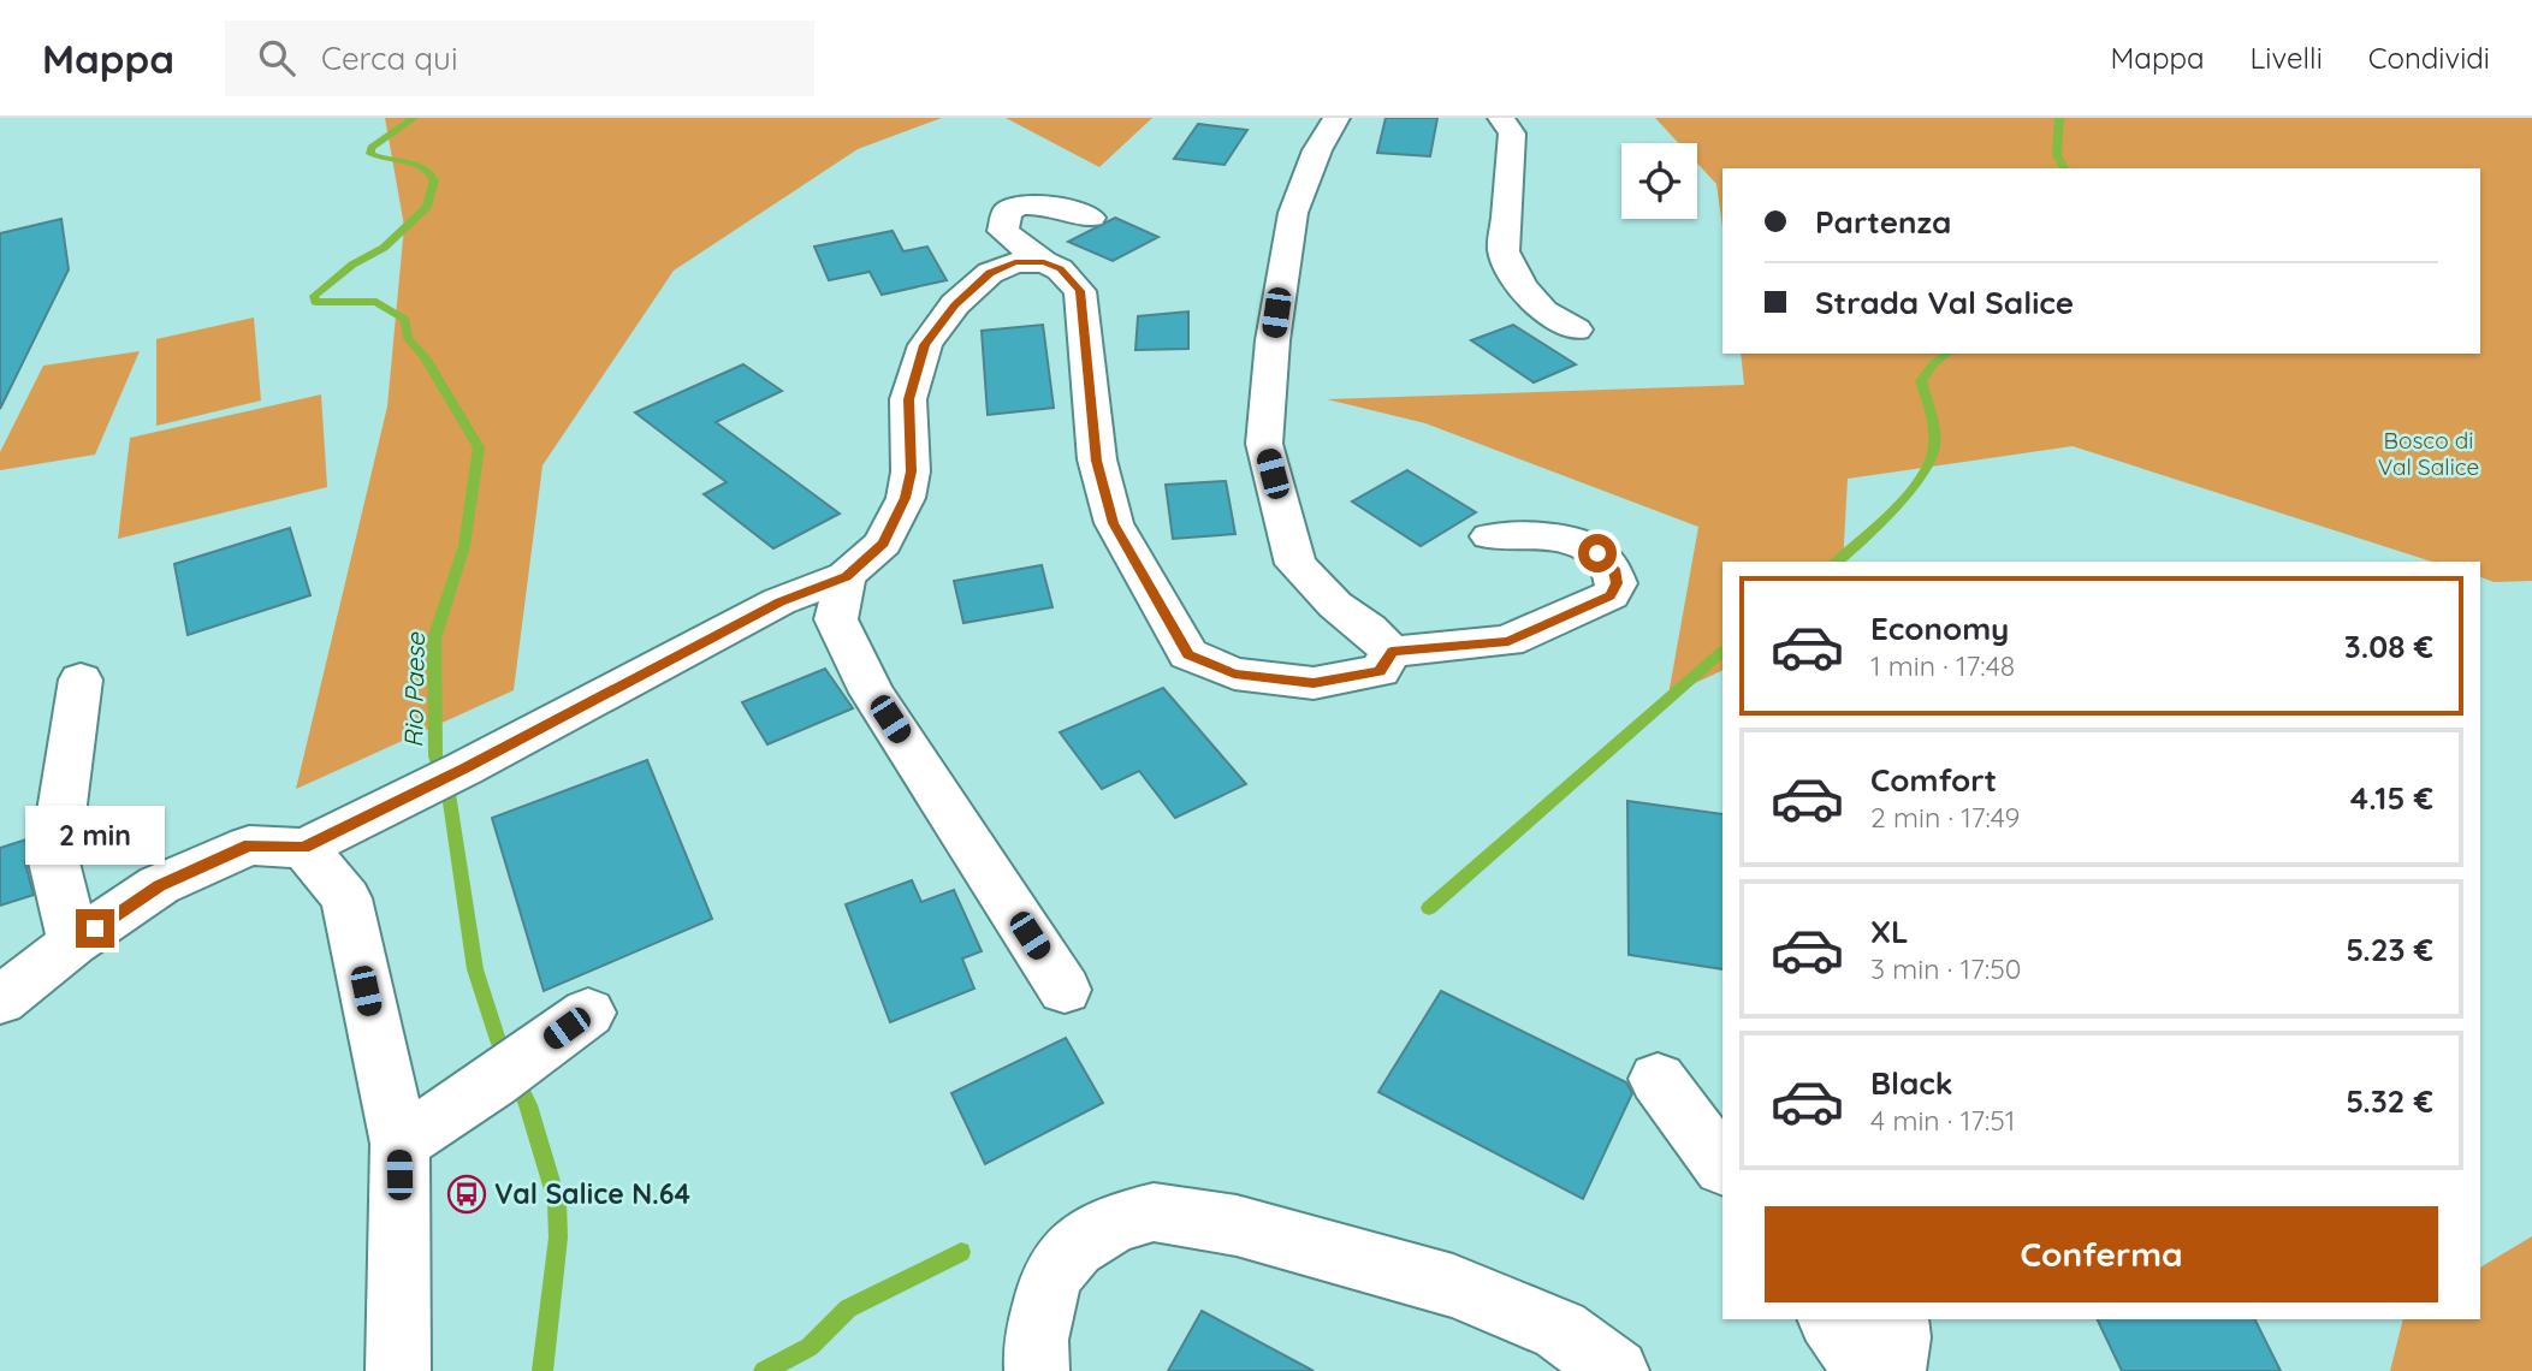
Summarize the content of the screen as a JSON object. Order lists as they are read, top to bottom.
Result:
{
  "water": ["Rio Paese"],
  "parks": ["Bosco di Val Salice"],
  "places": {
    "bus stop": ["Val Salice N.64"]
  },
  "page": {
    "header": "Mappa",
    "search": "Cerca qui",
    "nav": ["Mappa", "Livelli", "Condividi"],
    "banner": ["Partenza", "Strada Val Salice"],
    "list": [
      {
        "name": "Economy",
        "note": "1 min · 17:48",
        "value": "3.08 €"
      },
      {
        "name": "Comfort",
        "note": "2 min · 17:49",
        "value": "4.15 €"
      },
      {
        "name": "XL",
        "note": "3 min · 17:50",
        "value": "5.23 €"
      },
      {
        "name": "Black",
        "note": "4 min · 17:51",
        "value": "5.32 €"
      }
    ],
    "bubble": "2 min",
    "buttons": "Conferma"
  }
}
